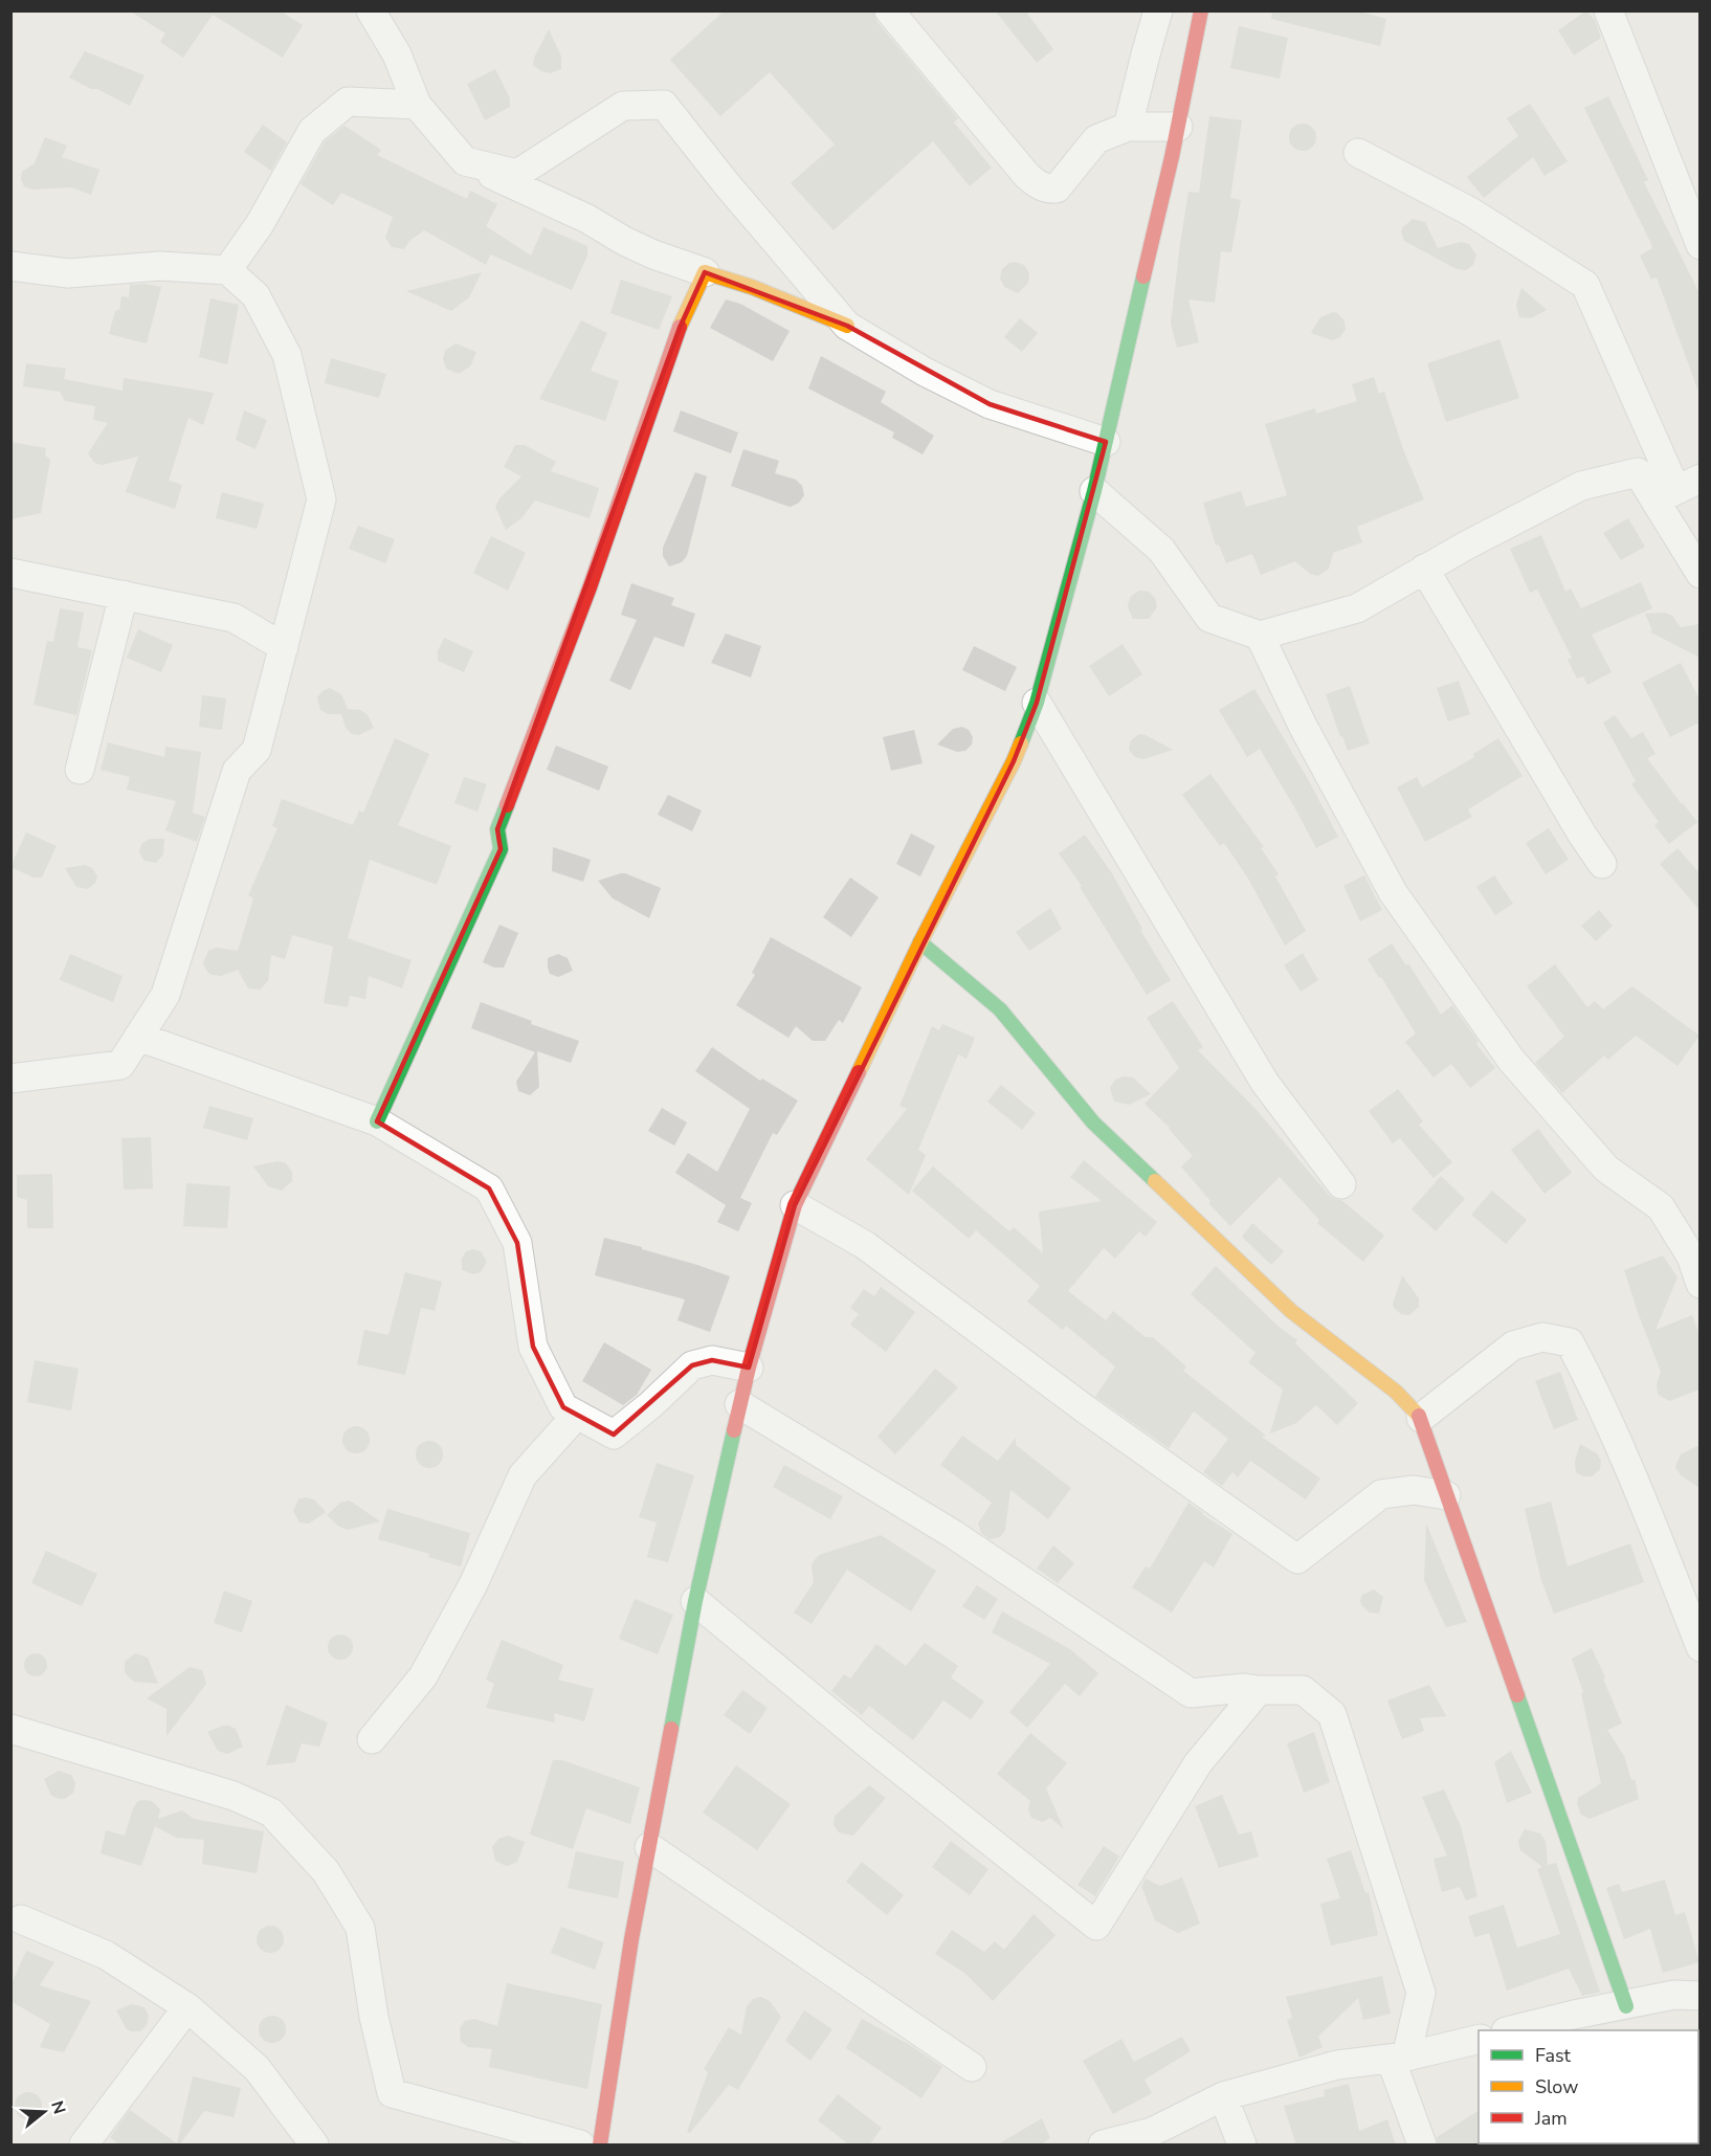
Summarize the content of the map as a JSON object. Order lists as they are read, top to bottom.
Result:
{
  "legend": ["Fast", "Slow", "Jam"],
  "north": "right"
}
